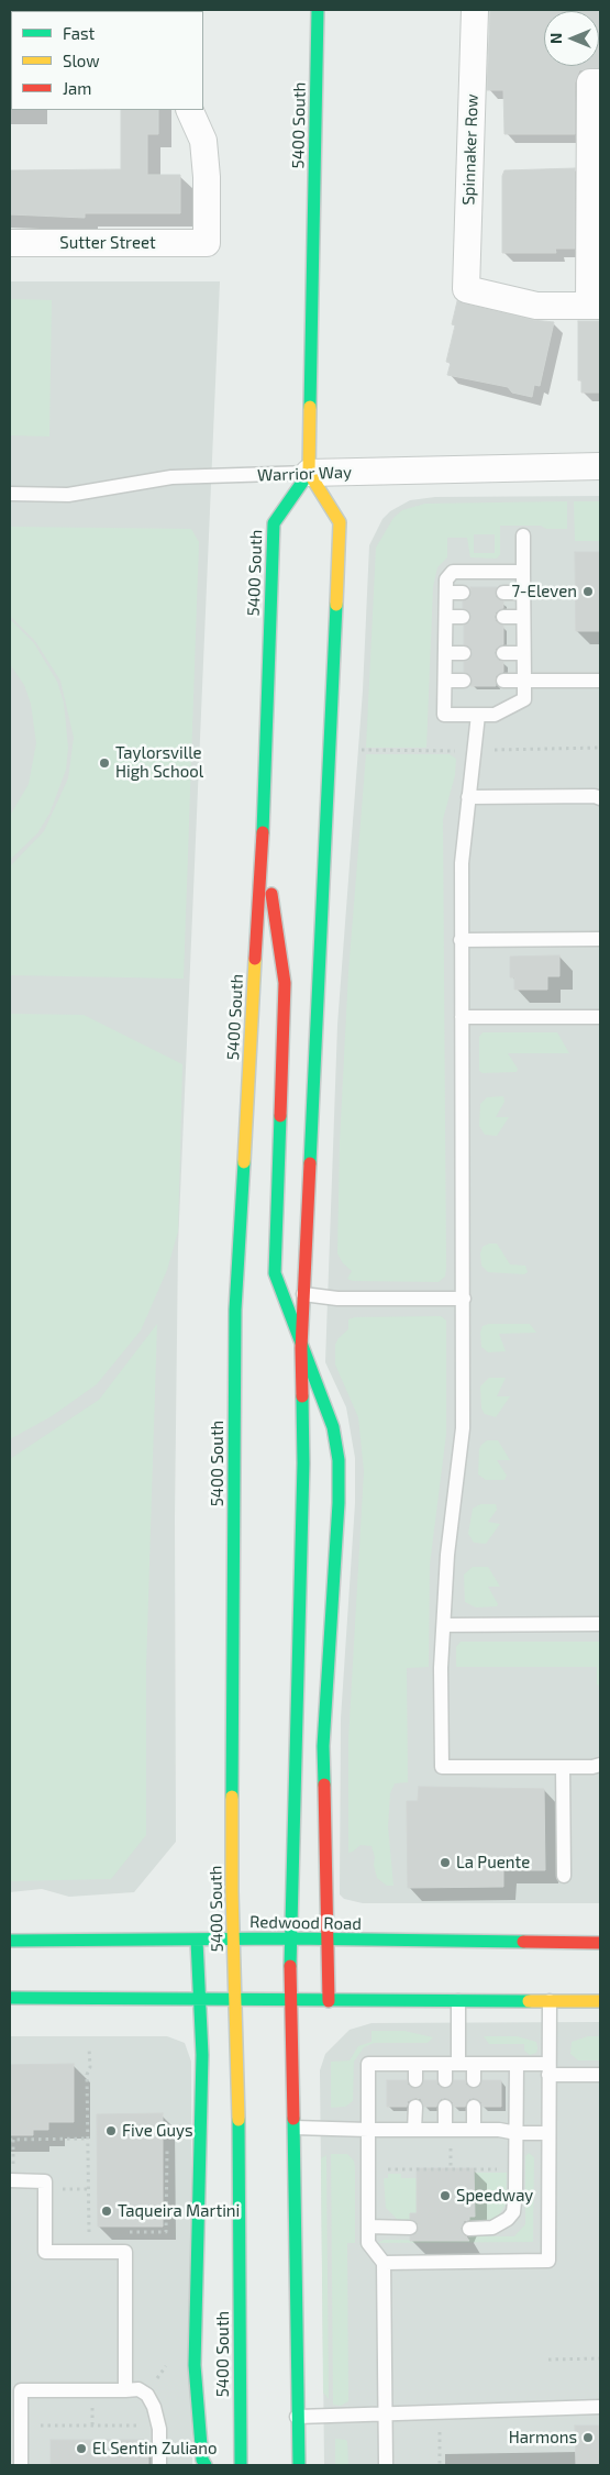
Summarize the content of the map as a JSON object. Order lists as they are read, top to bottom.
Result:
{
  "streets": {
    "main road": ["5400 South", "Redwood Road"],
    "street": ["Spinnaker Row", "Sutter Street", "Warrior Way"]
  },
  "crossings": [
    ["5400 South", "Warrior Way"],
    ["5400 South", "Redwood Road"]
  ],
  "places": [
    "7-Eleven",
    "Taylorsville High School",
    "La Puente",
    "Five Guys",
    "Speedway",
    "Taqueira Martini",
    "Harmons",
    "El Sentin Zuliano"
  ],
  "legend": ["Fast", "Slow", "Jam"],
  "north": "left"
}
